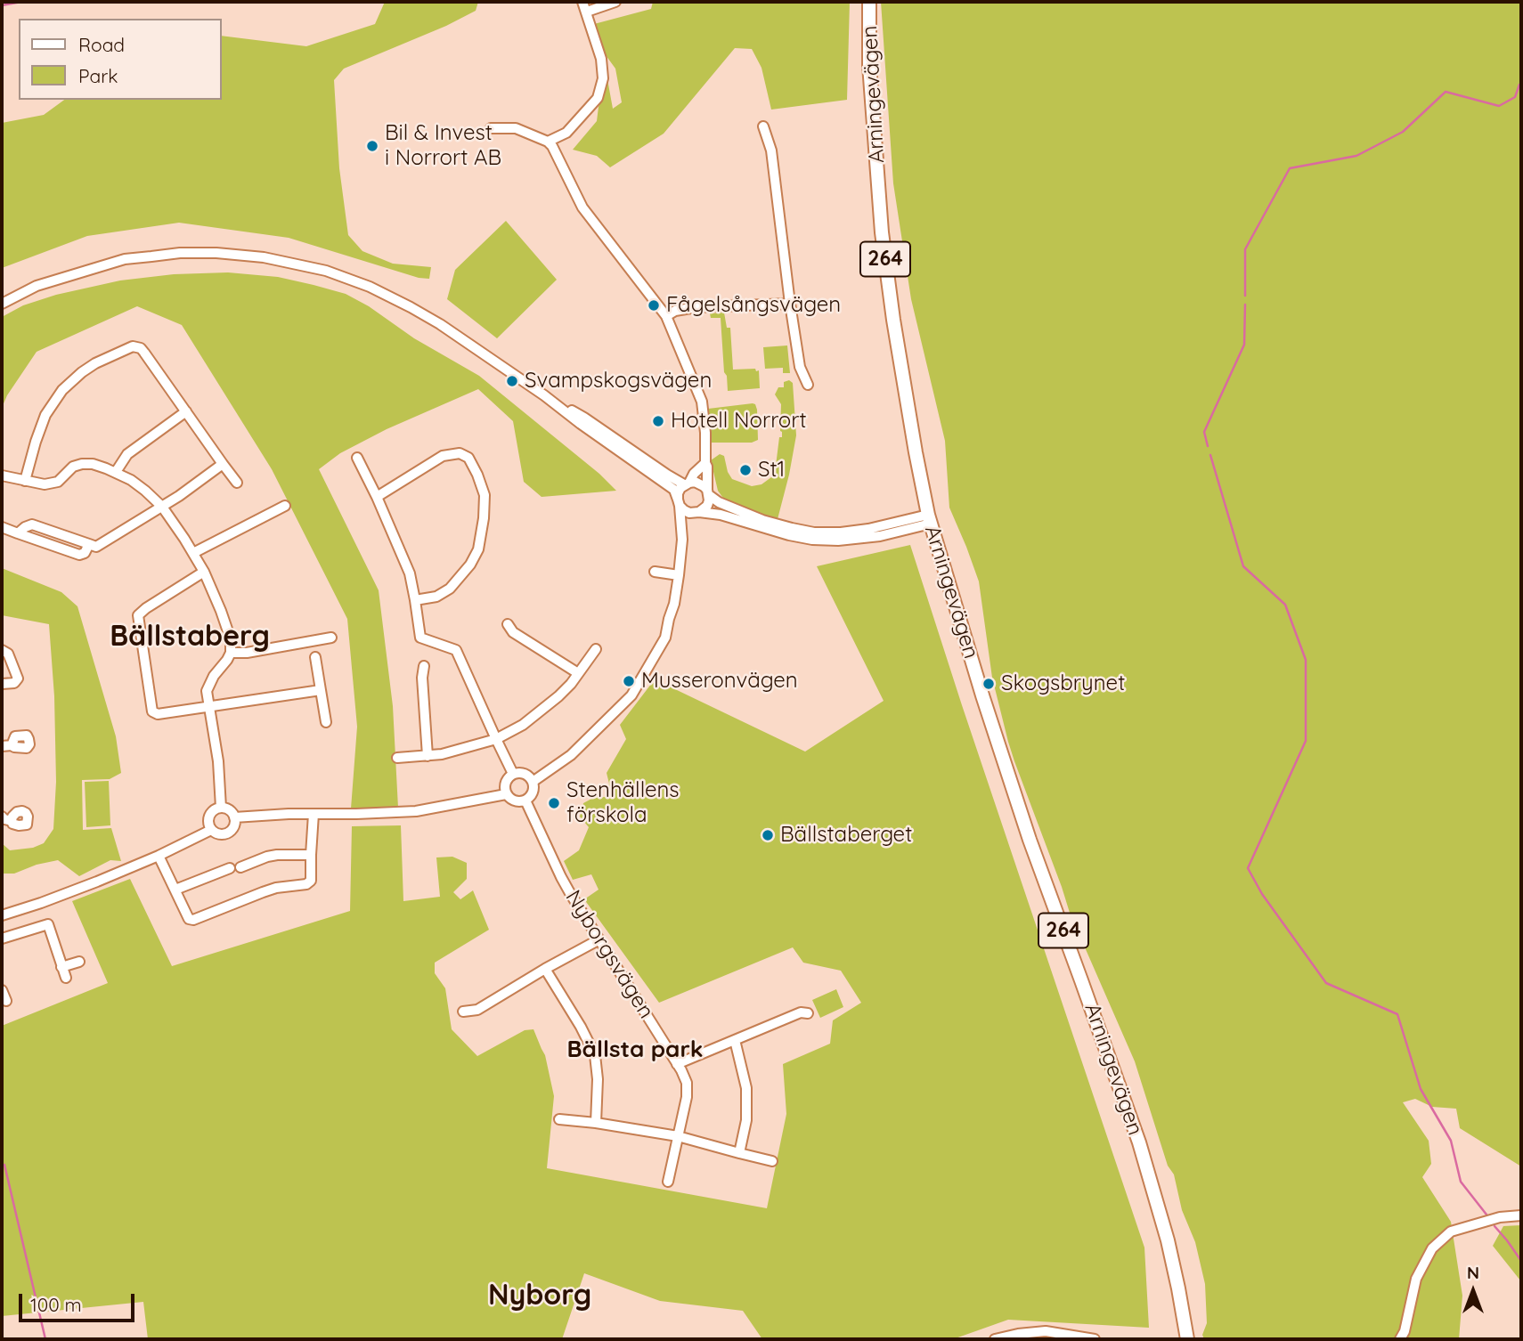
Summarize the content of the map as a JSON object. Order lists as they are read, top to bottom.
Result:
{
  "streets": {
    "main road": ["Arningevägen", "264"],
    "street": ["Nyborgsvägen"]
  },
  "districts": ["Bällstaberg", "Bällsta park", "Nyborg"],
  "places": [
    "Bil & Invest i Norrort AB",
    "Fågelsångsvägen",
    "Svampskogsvägen",
    "Hotell Norrort",
    "St1",
    "Musseronvägen",
    "Skogsbrynet",
    "Stenhällens förskola",
    "Bällstaberget"
  ],
  "legend": ["Road", "Park"],
  "scale_bar": "100 m",
  "north": "top"
}
